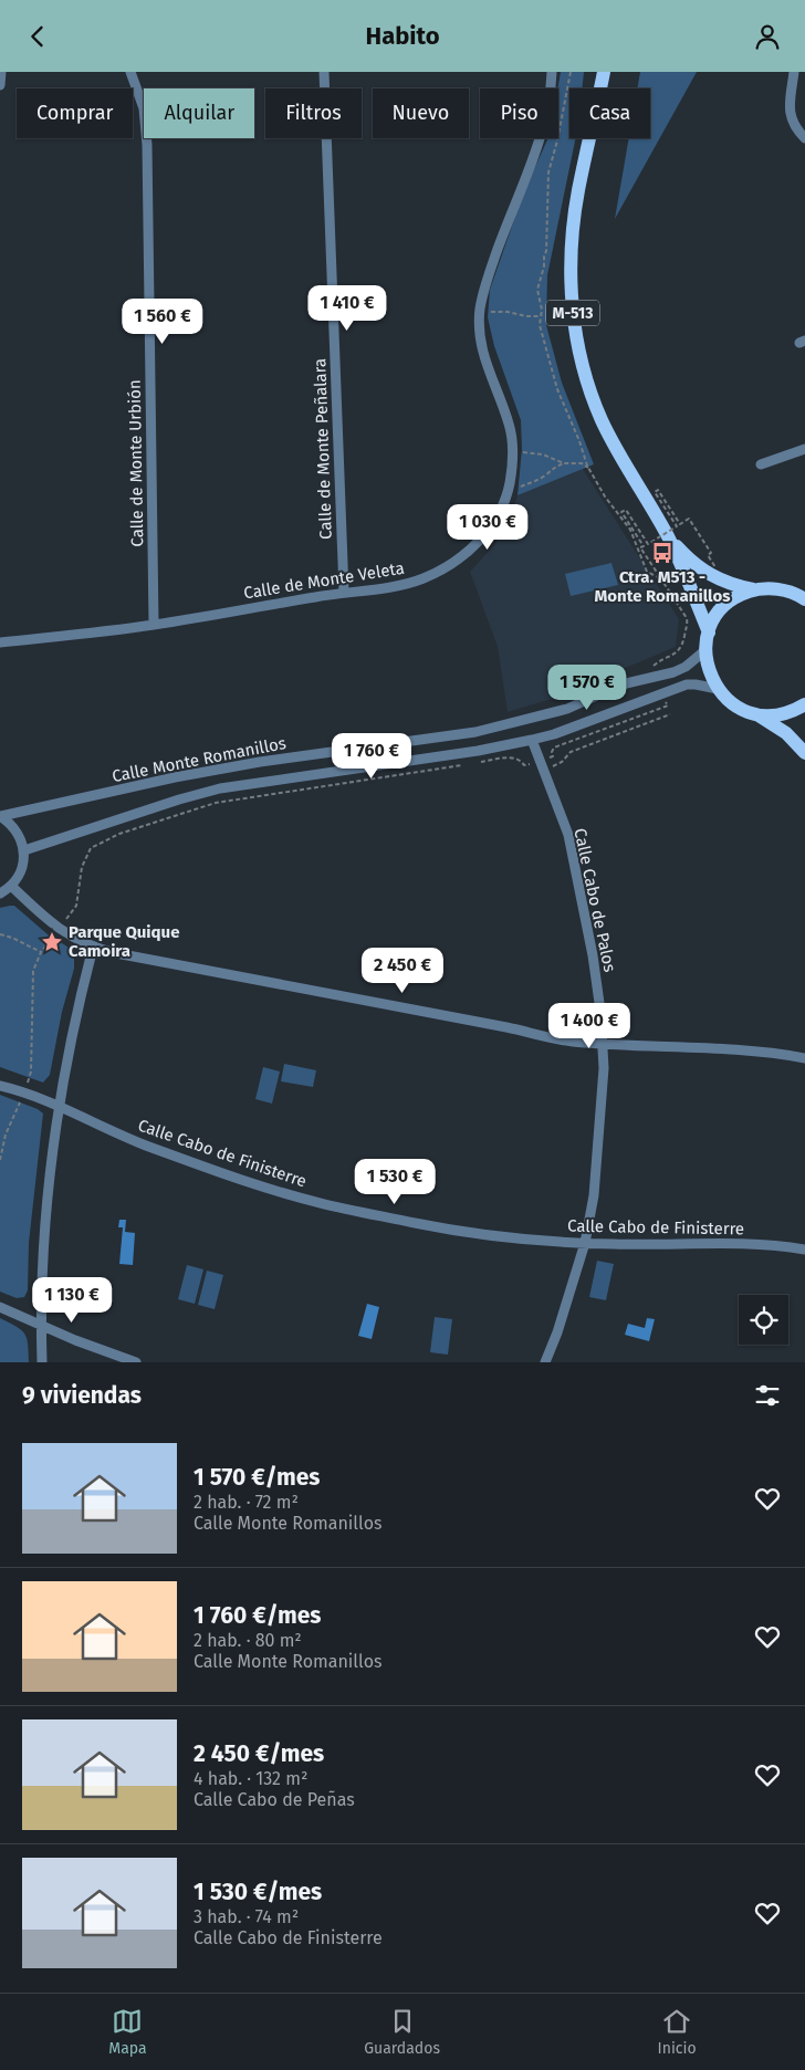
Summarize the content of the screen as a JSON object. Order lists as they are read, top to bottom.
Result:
{
  "streets": {
    "main road": ["M-513"],
    "street": [
      "Calle de Monte Peñalara",
      "Calle de Monte Urbión",
      "Calle de Monte Veleta",
      "Calle Monte Romanillos",
      "Calle Cabo de Palos",
      "Calle Cabo de Finisterre"
    ]
  },
  "crossings": [
    ["Calle de Monte Peñalara", "Calle de Monte Veleta"],
    ["Calle de Monte Urbión", "Calle de Monte Veleta"],
    ["Calle Monte Romanillos", "Calle Cabo de Palos"],
    ["Calle Cabo de Palos", "Calle Cabo de Finisterre"]
  ],
  "places": {
    "bus stop": ["Ctra. M513 - Monte Romanillos"],
    "place": ["Parque Quique Camoira"]
  },
  "page": {
    "header": "Habito",
    "chip": [
      "Comprar",
      "Alquilar",
      "Filtros",
      "Nuevo",
      "Piso",
      "Casa"
    ],
    "price": [
      "1 410 €",
      "1 560 €",
      "1 030 €",
      "1 570 €",
      "1 760 €",
      "2 450 €",
      "1 400 €",
      "1 530 €",
      "1 130 €"
    ],
    "heading": "9 viviendas",
    "list": [
      {
        "name": "1 570 €/mes",
        "note": "2 hab. · 72 m² · Calle Monte Romanillos"
      },
      {
        "name": "1 760 €/mes",
        "note": "2 hab. · 80 m² · Calle Monte Romanillos"
      },
      {
        "name": "2 450 €/mes",
        "note": "4 hab. · 132 m² · Calle Cabo de Peñas"
      },
      {
        "name": "1 530 €/mes",
        "note": "3 hab. · 74 m² · Calle Cabo de Finisterre"
      }
    ],
    "tabs": ["Mapa", "Guardados", "Inicio"]
  }
}
